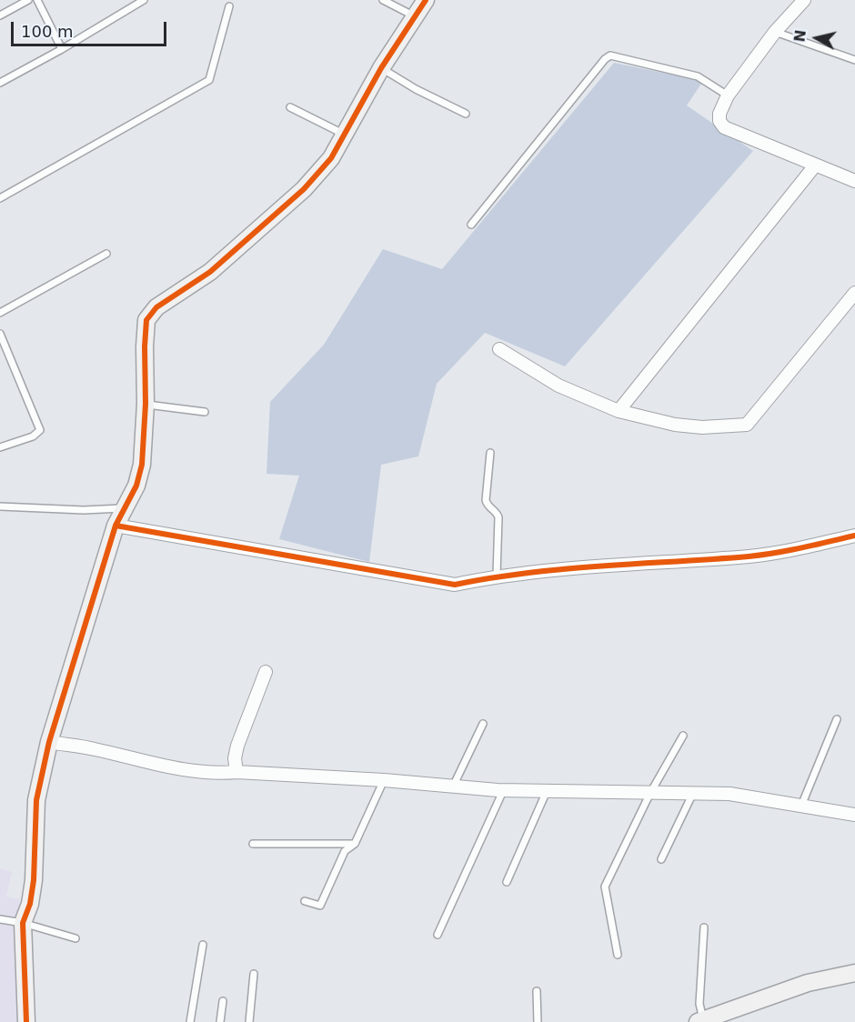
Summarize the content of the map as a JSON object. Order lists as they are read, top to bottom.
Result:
{
  "scale_bar": "100 m",
  "north": "left"
}
